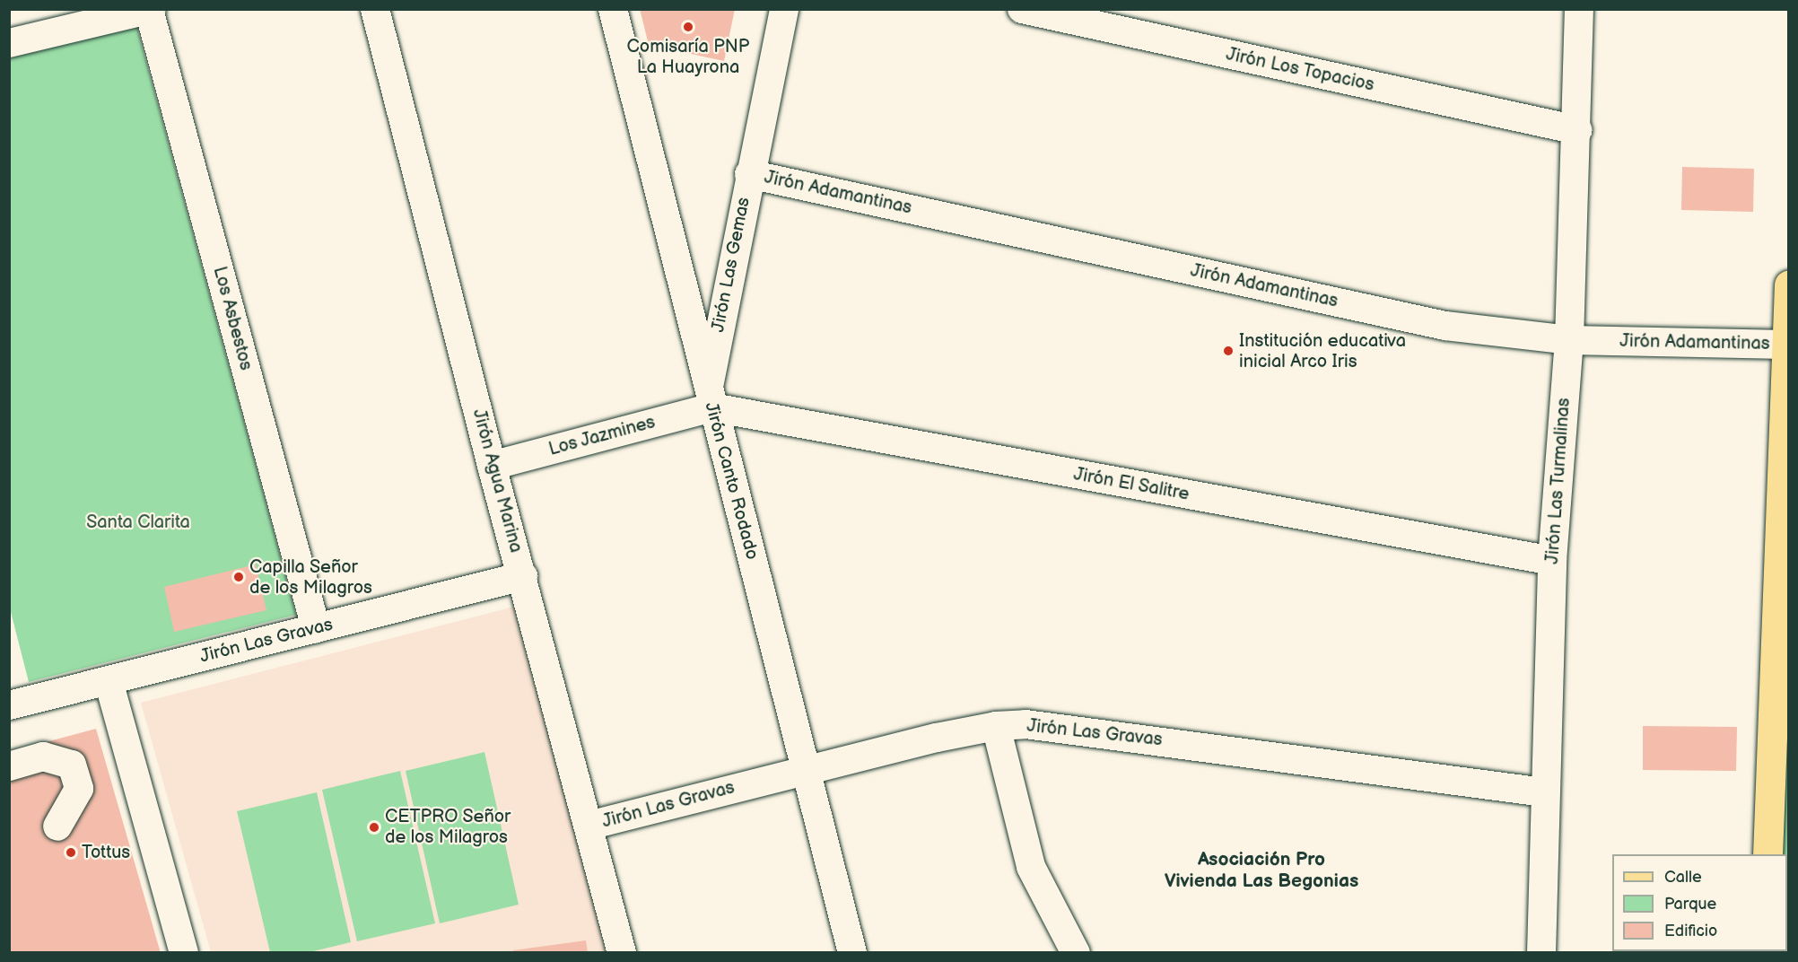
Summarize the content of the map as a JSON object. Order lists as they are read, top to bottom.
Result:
{
  "streets": {
    "street": [
      "Jirón Los Topacios",
      "Jirón Adamantinas",
      "Jirón Las Gemas",
      "Los Asbestos",
      "Los Jazmines",
      "Jirón Agua Marina",
      "Jirón Canto Rodado",
      "Jirón Las Turmalinas",
      "Jirón El Salitre",
      "Jirón Las Gravas"
    ]
  },
  "crossings": [
    ["Jirón Los Topacios", "Jirón Las Turmalinas"],
    ["Jirón Adamantinas", "Jirón Las Gemas"],
    ["Jirón Adamantinas", "Jirón Las Turmalinas"],
    ["Jirón Las Gemas", "Los Jazmines"],
    ["Jirón Las Gemas", "Jirón Canto Rodado"],
    ["Jirón Las Gemas", "Jirón El Salitre"],
    ["Los Asbestos", "Jirón Las Gravas"],
    ["Los Jazmines", "Jirón Agua Marina"],
    ["Los Jazmines", "Jirón Canto Rodado"],
    ["Los Jazmines", "Jirón El Salitre"],
    ["Jirón Agua Marina", "Jirón Las Gravas"],
    ["Jirón Canto Rodado", "Jirón El Salitre"],
    ["Jirón Canto Rodado", "Jirón Las Gravas"],
    ["Jirón Las Turmalinas", "Jirón El Salitre"],
    ["Jirón Las Turmalinas", "Jirón Las Gravas"]
  ],
  "districts": ["Asociación Pro Vivienda Las Begonias"],
  "parks": ["Santa Clarita"],
  "places": [
    "Comisaría PNP La Huayrona",
    "Institución educativa inicial Arco Iris",
    "Capilla Señor de los Milagros",
    "CETPRO Señor de los Milagros",
    "Tottus"
  ],
  "legend": ["Calle", "Parque", "Edificio"]
}
